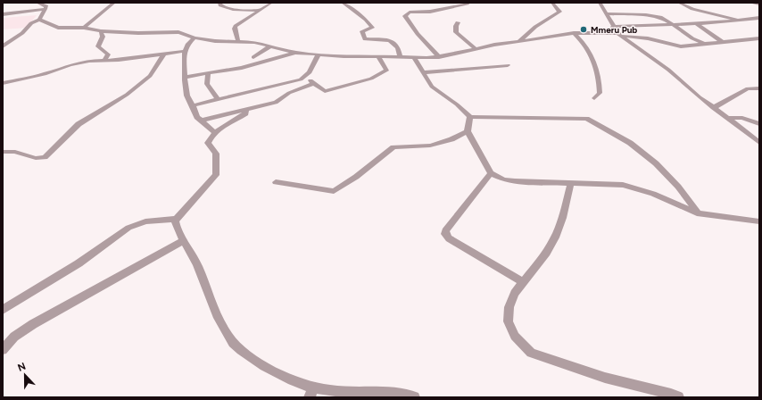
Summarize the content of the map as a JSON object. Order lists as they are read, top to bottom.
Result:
{
  "places": ["Mmeru Pub"],
  "north": "top"
}
